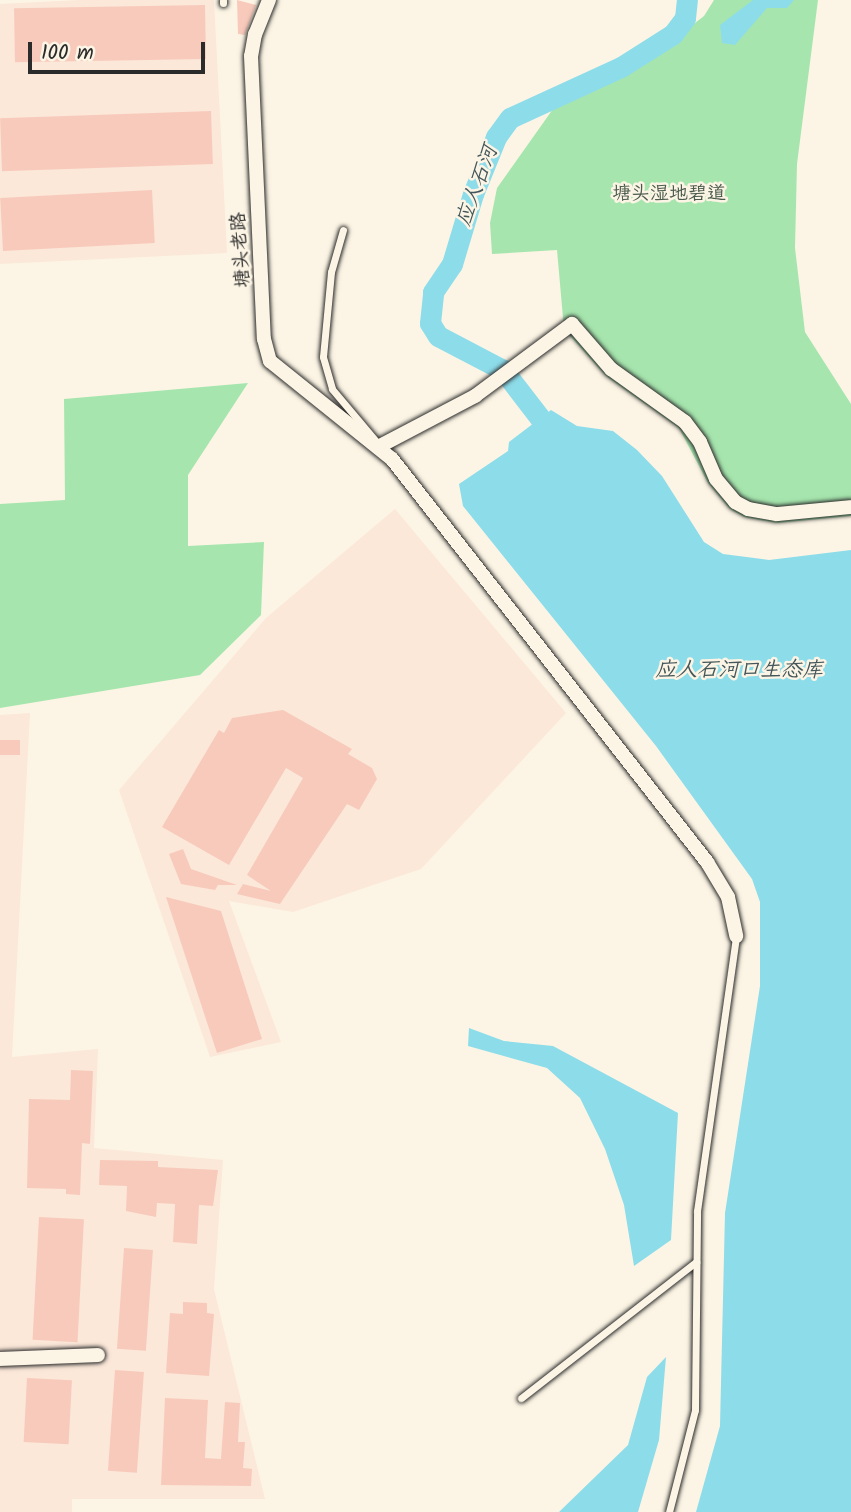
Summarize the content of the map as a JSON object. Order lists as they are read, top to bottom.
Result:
{
  "streets": {
    "street": ["塘头老路"]
  },
  "water": ["应人石河", "应人石河口生态库"],
  "parks": ["塘头湿地碧道"],
  "scale_bar": "100 m"
}
